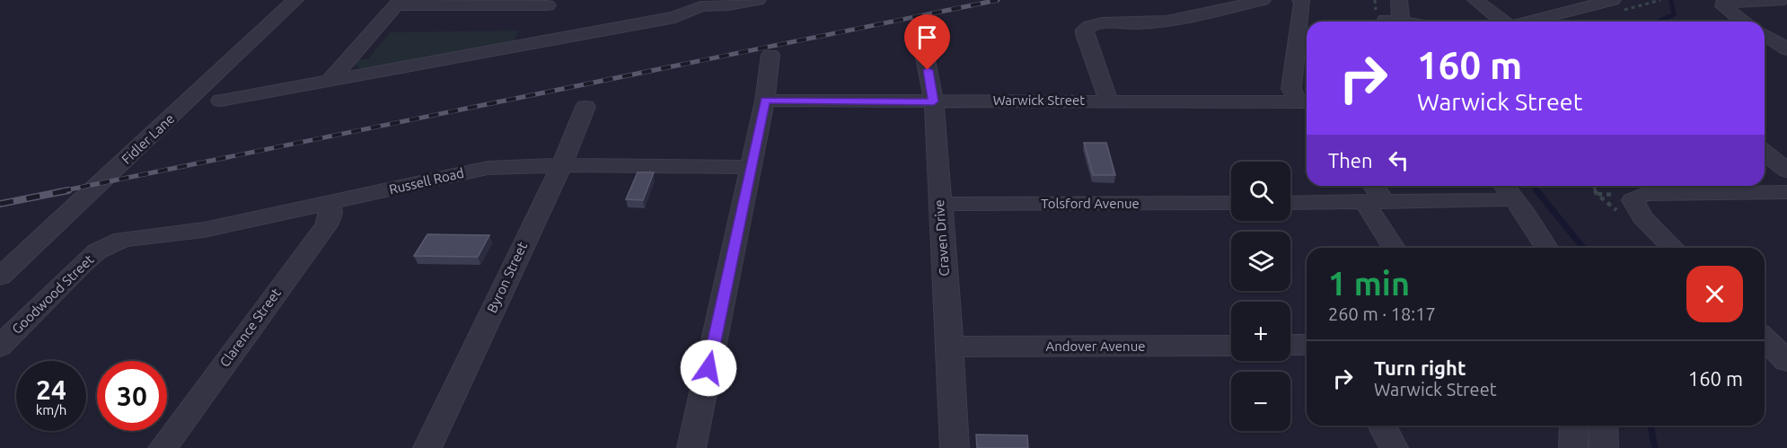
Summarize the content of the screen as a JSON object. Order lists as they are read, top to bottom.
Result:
{
  "streets": {
    "street": [
      "Warwick Street",
      "Fidler Lane",
      "Russell Road",
      "Tolsford Avenue",
      "Craven Drive",
      "Byron Street",
      "Goodwood Street",
      "Clarence Street",
      "Andover Avenue"
    ]
  },
  "crossings": [
    ["Warwick Street", "Craven Drive"],
    ["Russell Road", "Byron Street"],
    ["Russell Road", "Goodwood Street"],
    ["Russell Road", "Clarence Street"],
    ["Tolsford Avenue", "Craven Drive"],
    ["Craven Drive", "Andover Avenue"]
  ],
  "page": {
    "turn": ["160 m", "Warwick Street"],
    "then": "Then",
    "map_buttons": ["+", "−"],
    "heading": ["1 min", "260 m · 18:17"],
    "list": [
      {
        "name": "Turn right",
        "note": "Warwick Street",
        "value": "160 m"
      }
    ],
    "speed": "24 km/h",
    "limit": "30"
  }
}
